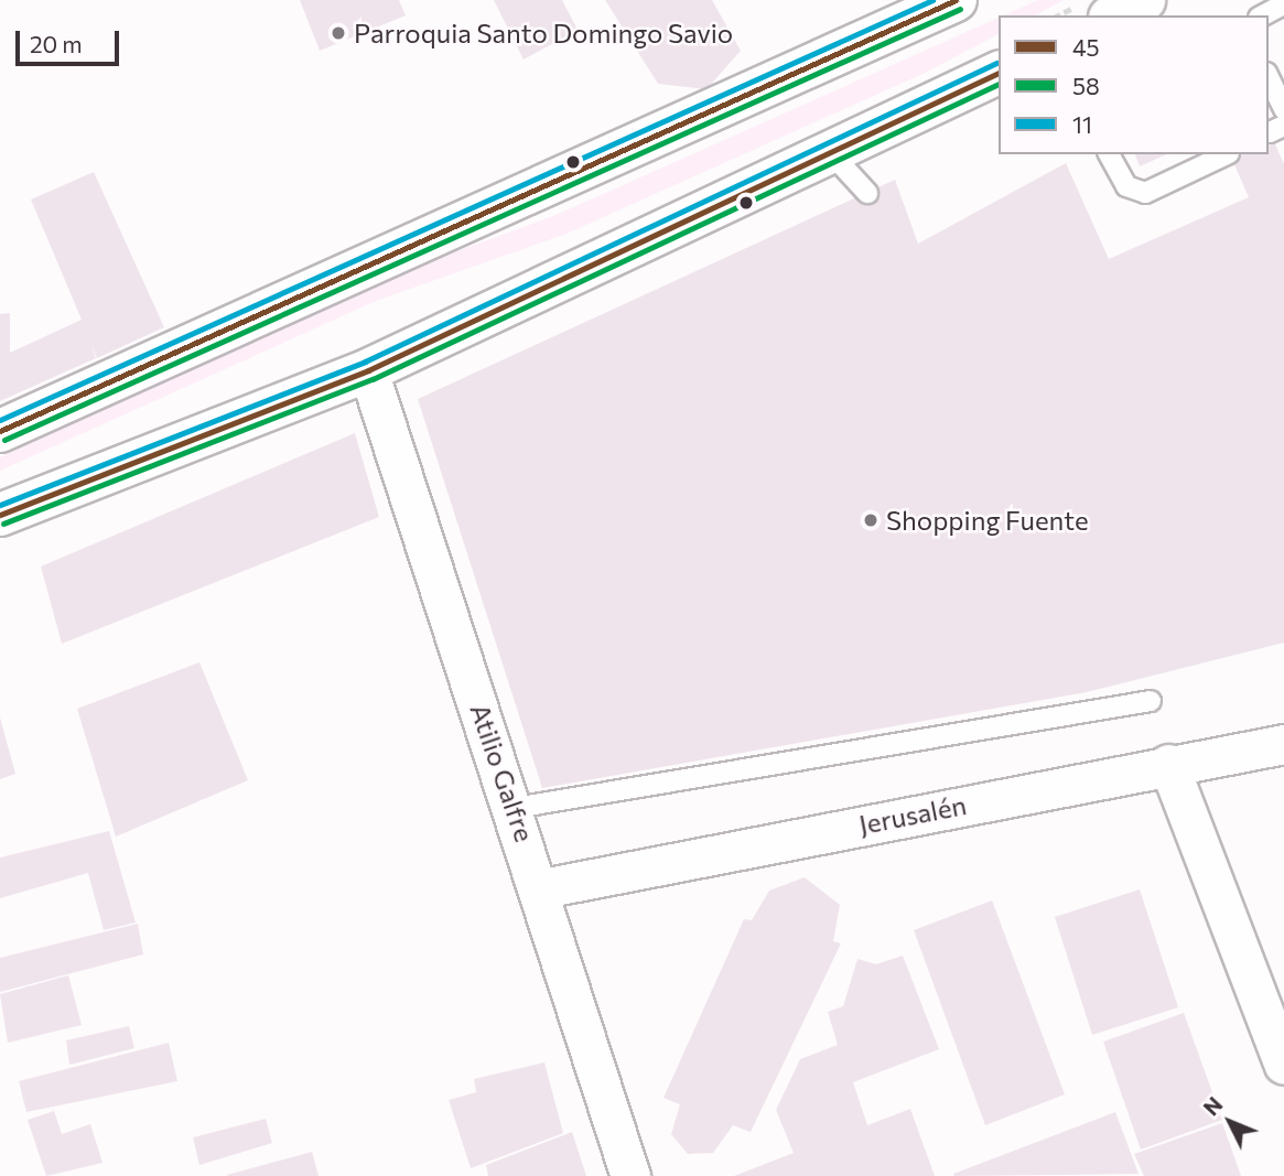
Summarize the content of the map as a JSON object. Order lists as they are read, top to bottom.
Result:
{
  "streets": {
    "street": ["Atilio Galfre", "Jerusalén"]
  },
  "crossings": [
    ["Atilio Galfre", "Jerusalén"]
  ],
  "places": ["Parroquia Santo Domingo Savio", "Shopping Fuente"],
  "lines": ["transit line 45", "transit line 11", "transit line 58"],
  "legend": ["45", "58", "11"],
  "scale_bar": "20 m",
  "north": "top left"
}
